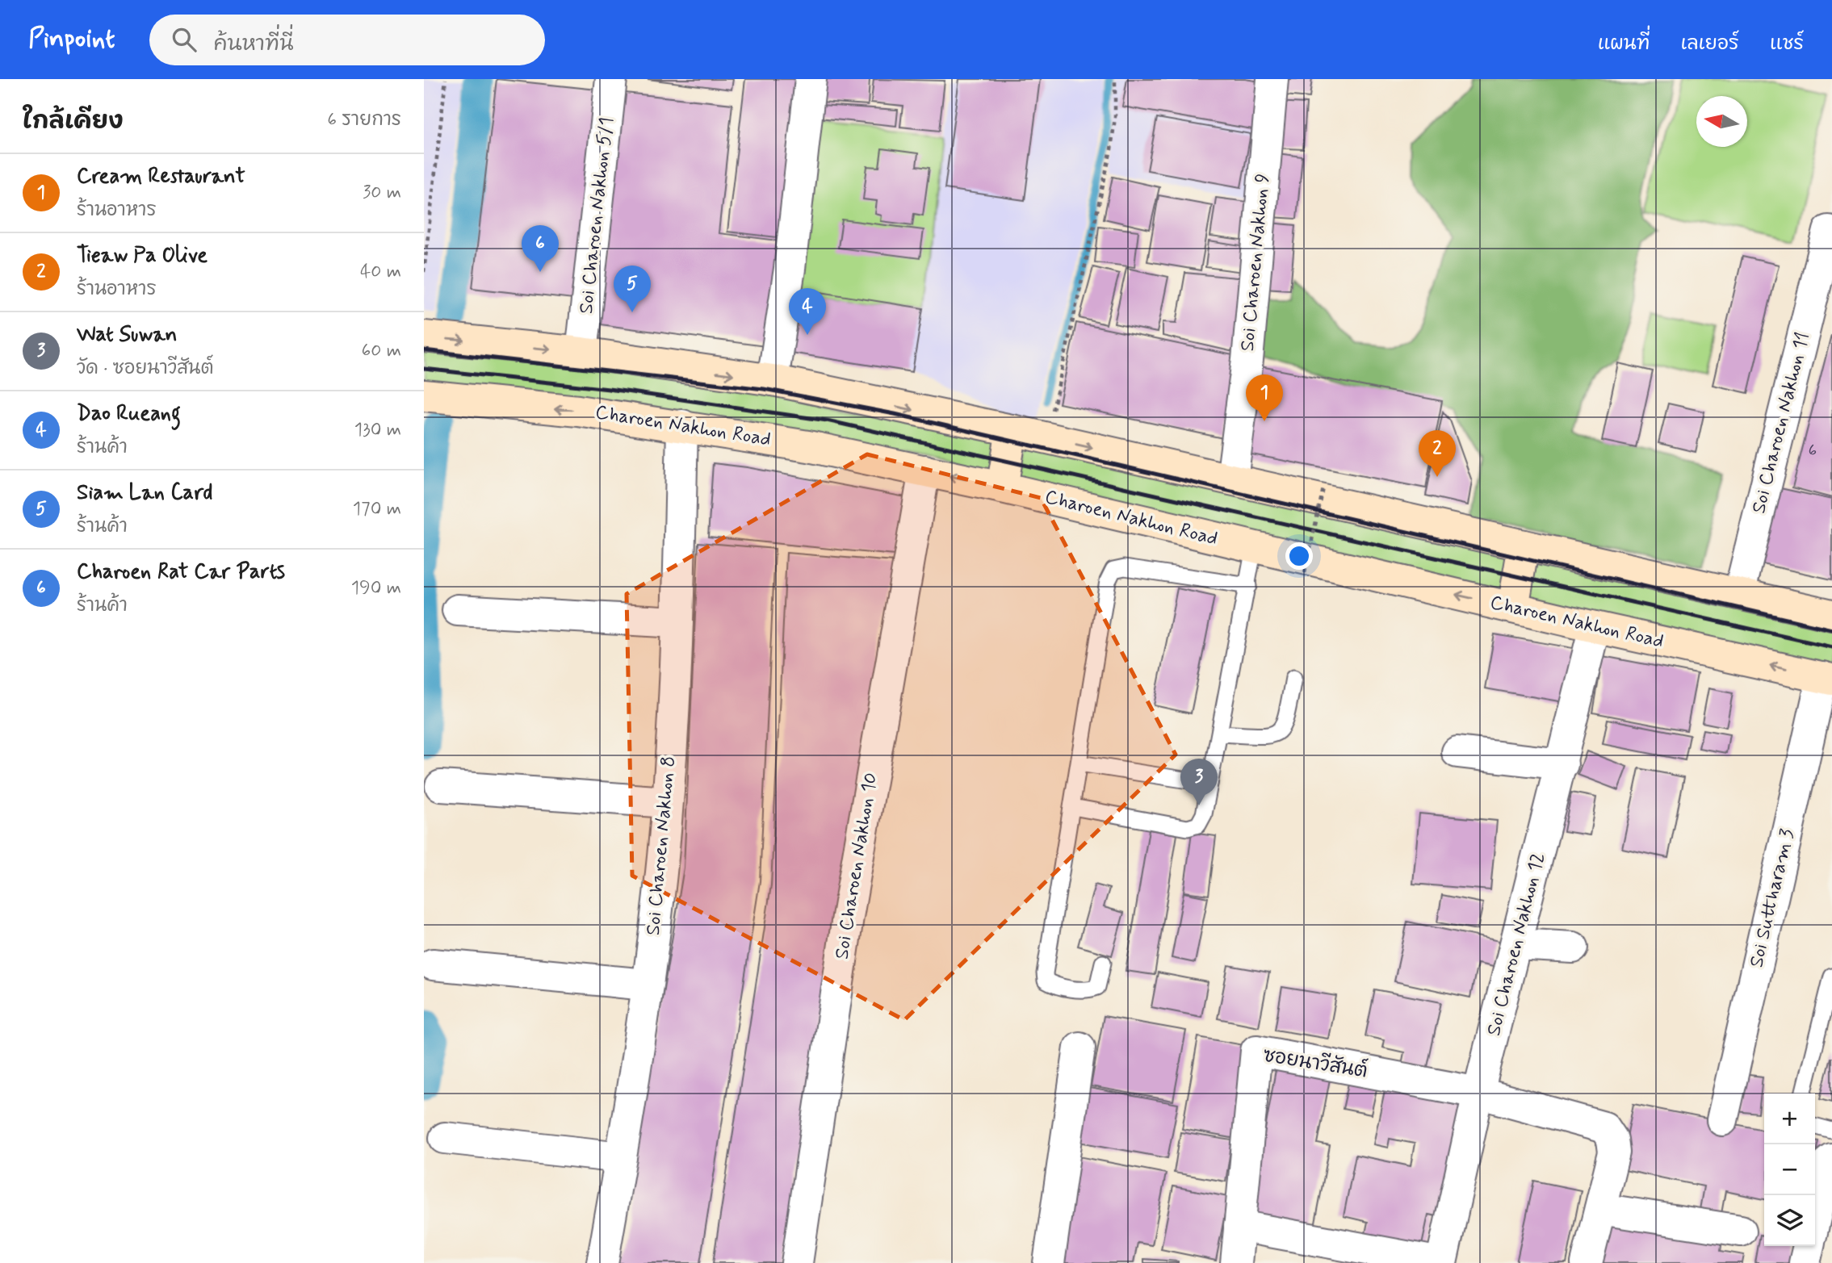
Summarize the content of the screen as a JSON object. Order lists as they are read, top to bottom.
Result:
{
  "streets": {
    "main road": ["Charoen Nakhon Road"],
    "street": [
      "Soi Charoen Nakhon 5/1",
      "Soi Charoen Nakhon 9",
      "Soi Charoen Nakhon 11",
      "Soi Charoen Nakhon 8",
      "Soi Charoen Nakhon 10",
      "Soi Suttharam 3",
      "Soi Charoen Nakhon 12",
      "ซอยนาวีสันต์"
    ]
  },
  "crossings": [
    ["Charoen Nakhon Road", "Soi Charoen Nakhon 8"],
    ["Charoen Nakhon Road", "Soi Charoen Nakhon 10"],
    ["Charoen Nakhon Road", "Soi Suttharam 3"],
    ["Charoen Nakhon Road", "Soi Charoen Nakhon 12"],
    ["Soi Charoen Nakhon 12", "ซอยนาวีสันต์"]
  ],
  "house_numbers": ["6"],
  "north": "left",
  "page": {
    "header": "Pinpoint",
    "search": "ค้นหาที่นี่",
    "nav": ["แผนที่", "เลเยอร์", "แชร์"],
    "heading": ["ใกล้เคียง", "6 รายการ"],
    "list": [
      {
        "mark": "1",
        "name": "Cream Restaurant",
        "note": "ร้านอาหาร",
        "value": "30 m"
      },
      {
        "mark": "2",
        "name": "Tieaw Pa Olive",
        "note": "ร้านอาหาร",
        "value": "40 m"
      },
      {
        "mark": "3",
        "name": "Wat Suwan",
        "note": "วัด · ซอยนาวีสันต์",
        "value": "60 m"
      },
      {
        "mark": "4",
        "name": "Dao Rueang",
        "note": "ร้านค้า",
        "value": "130 m"
      },
      {
        "mark": "5",
        "name": "Siam Lan Card",
        "note": "ร้านค้า",
        "value": "170 m"
      },
      {
        "mark": "6",
        "name": "Charoen Rat Car Parts",
        "note": "ร้านค้า",
        "value": "190 m"
      }
    ],
    "pins": [
      "6",
      "5",
      "4",
      "1",
      "2",
      "3"
    ],
    "map_buttons": ["+", "−"]
  }
}
